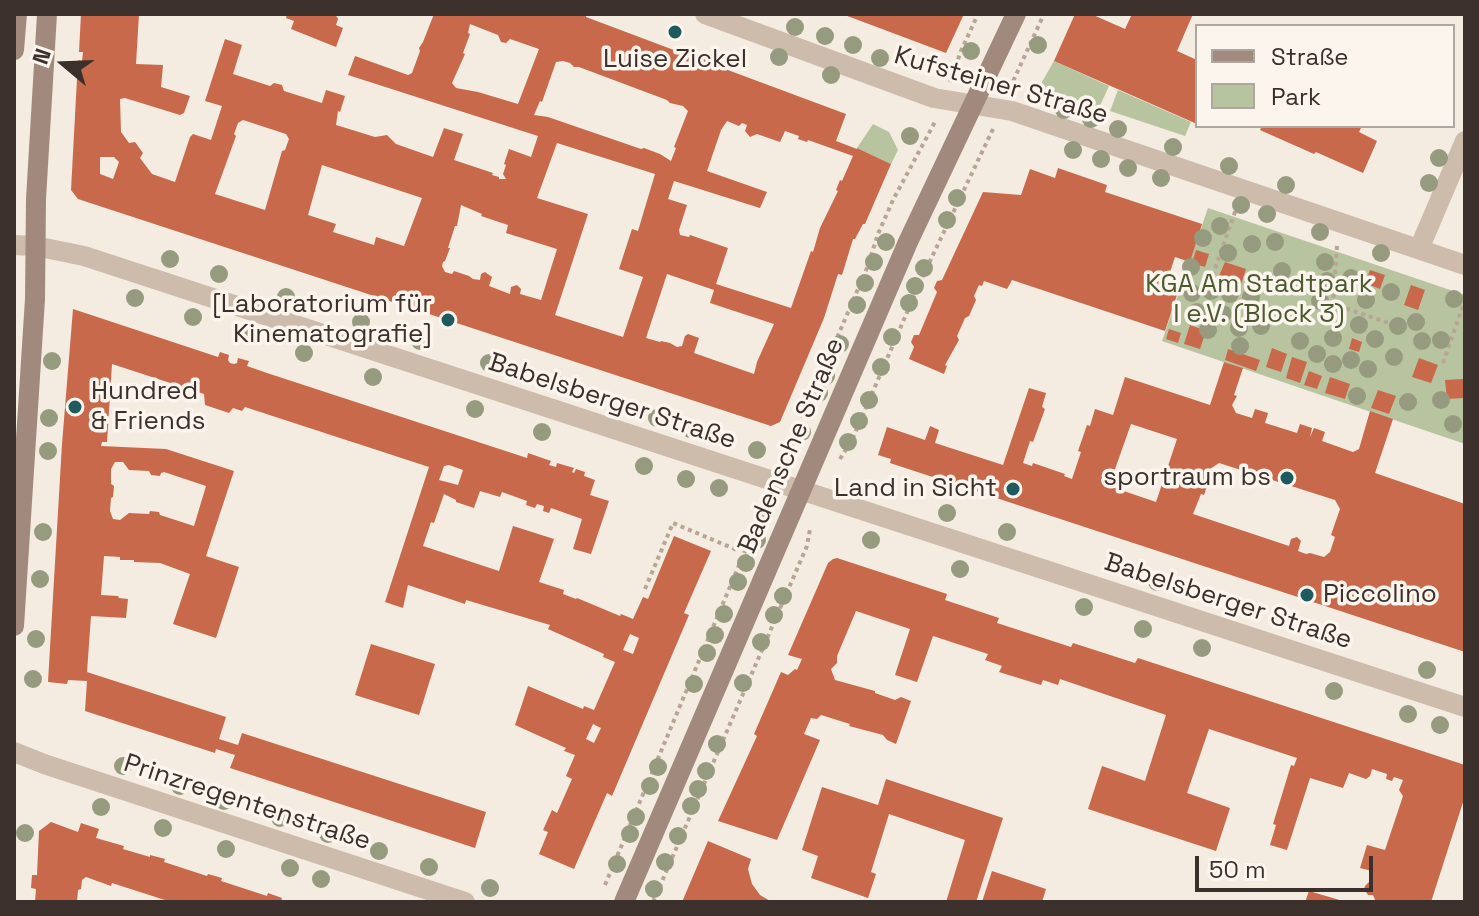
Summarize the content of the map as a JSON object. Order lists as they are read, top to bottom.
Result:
{
  "streets": {
    "street": [
      "Kufsteiner Straße",
      "Babelsberger Straße",
      "Badensche Straße",
      "Prinzregentenstraße"
    ]
  },
  "crossings": [
    ["Kufsteiner Straße", "Badensche Straße"],
    ["Babelsberger Straße", "Badensche Straße"]
  ],
  "parks": ["KGA Am Stadtpark I e.V. (Block 3)"],
  "places": [
    "Luise Zickel",
    "[Laboratorium für Kinematografie]",
    "Hundred & Friends",
    "sportraum bs",
    "Land in Sicht",
    "Piccolino"
  ],
  "legend": ["Straße", "Park"],
  "scale_bar": "50 m",
  "north": "left"
}
